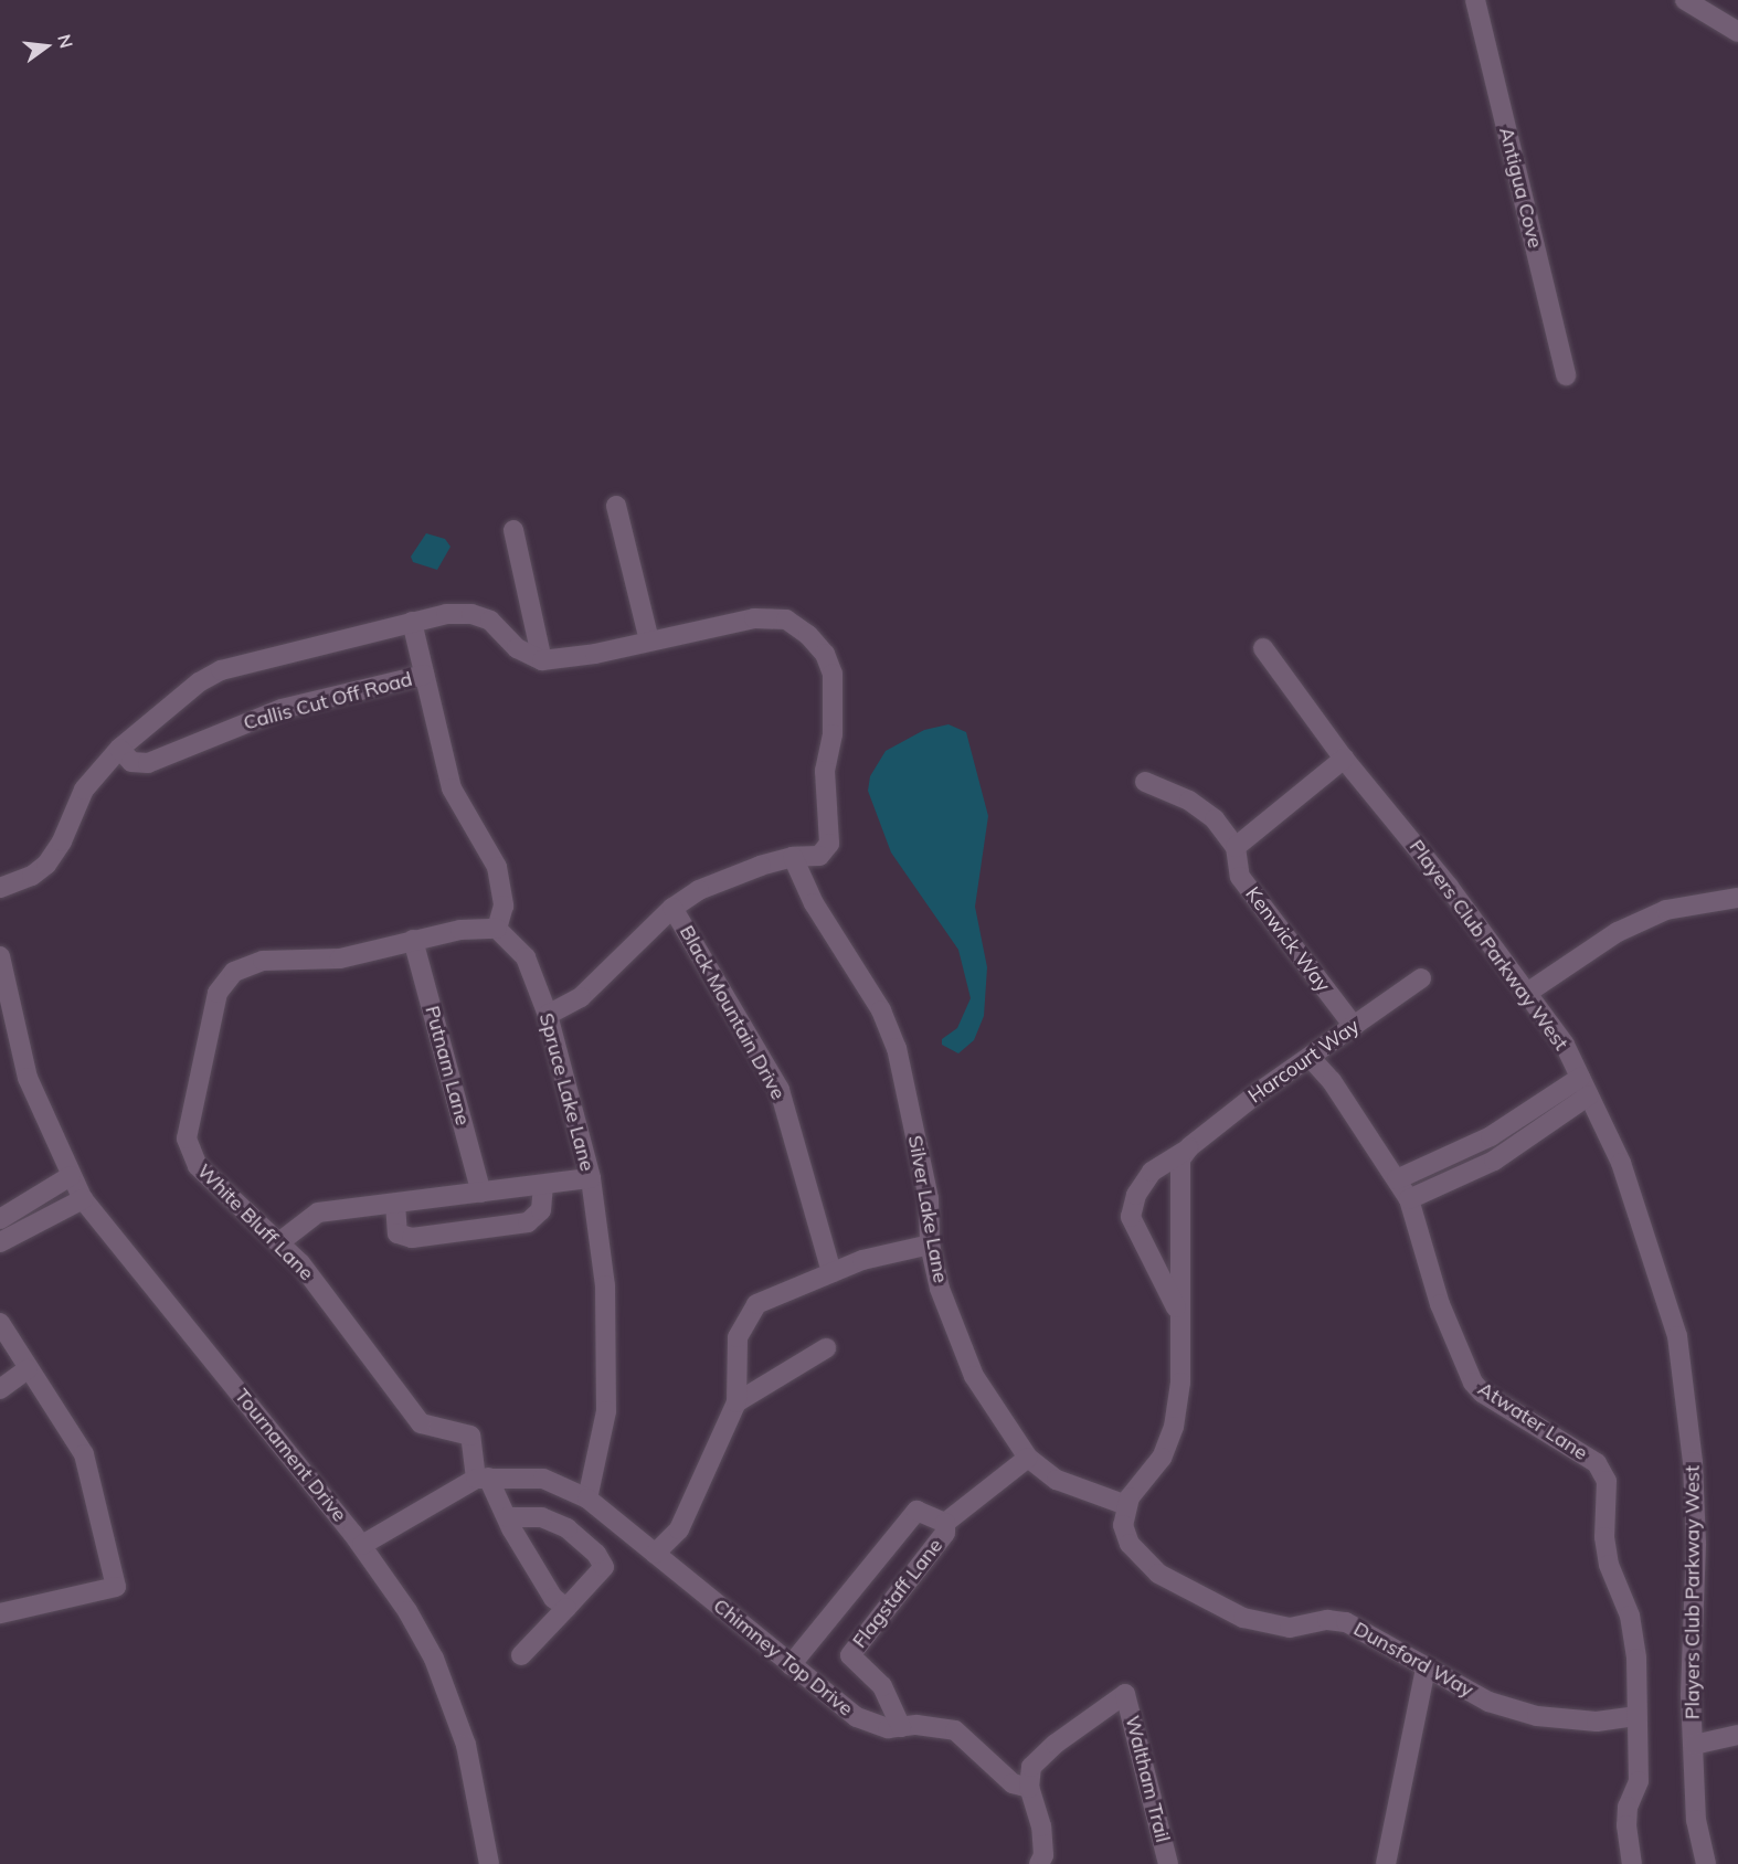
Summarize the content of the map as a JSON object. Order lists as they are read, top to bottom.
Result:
{
  "streets": {
    "street": [
      "Antigua Cove",
      "Callis Cut Off Road",
      "Kenwick Way",
      "Players Club Parkway West",
      "Black Mountain Drive",
      "Harcourt Way",
      "Putnam Lane",
      "Spruce Lake Lane",
      "Silver Lake Lane",
      "White Bluff Lane",
      "Atwater Lane",
      "Tournament Drive",
      "Flagstaff Lane",
      "Chimney Top Drive",
      "Dunsford Way",
      "Waltham Trail"
    ]
  },
  "crossings": [
    ["Kenwick Way", "Harcourt Way"],
    ["Harcourt Way", "Silver Lake Lane"],
    ["Harcourt Way", "Dunsford Way"],
    ["Putnam Lane", "White Bluff Lane"],
    ["Spruce Lake Lane", "White Bluff Lane"],
    ["Spruce Lake Lane", "Chimney Top Drive"],
    ["Silver Lake Lane", "Dunsford Way"],
    ["White Bluff Lane", "Chimney Top Drive"],
    ["Atwater Lane", "Dunsford Way"],
    ["Flagstaff Lane", "Chimney Top Drive"],
    ["Chimney Top Drive", "Waltham Trail"]
  ],
  "north": "right"
}
